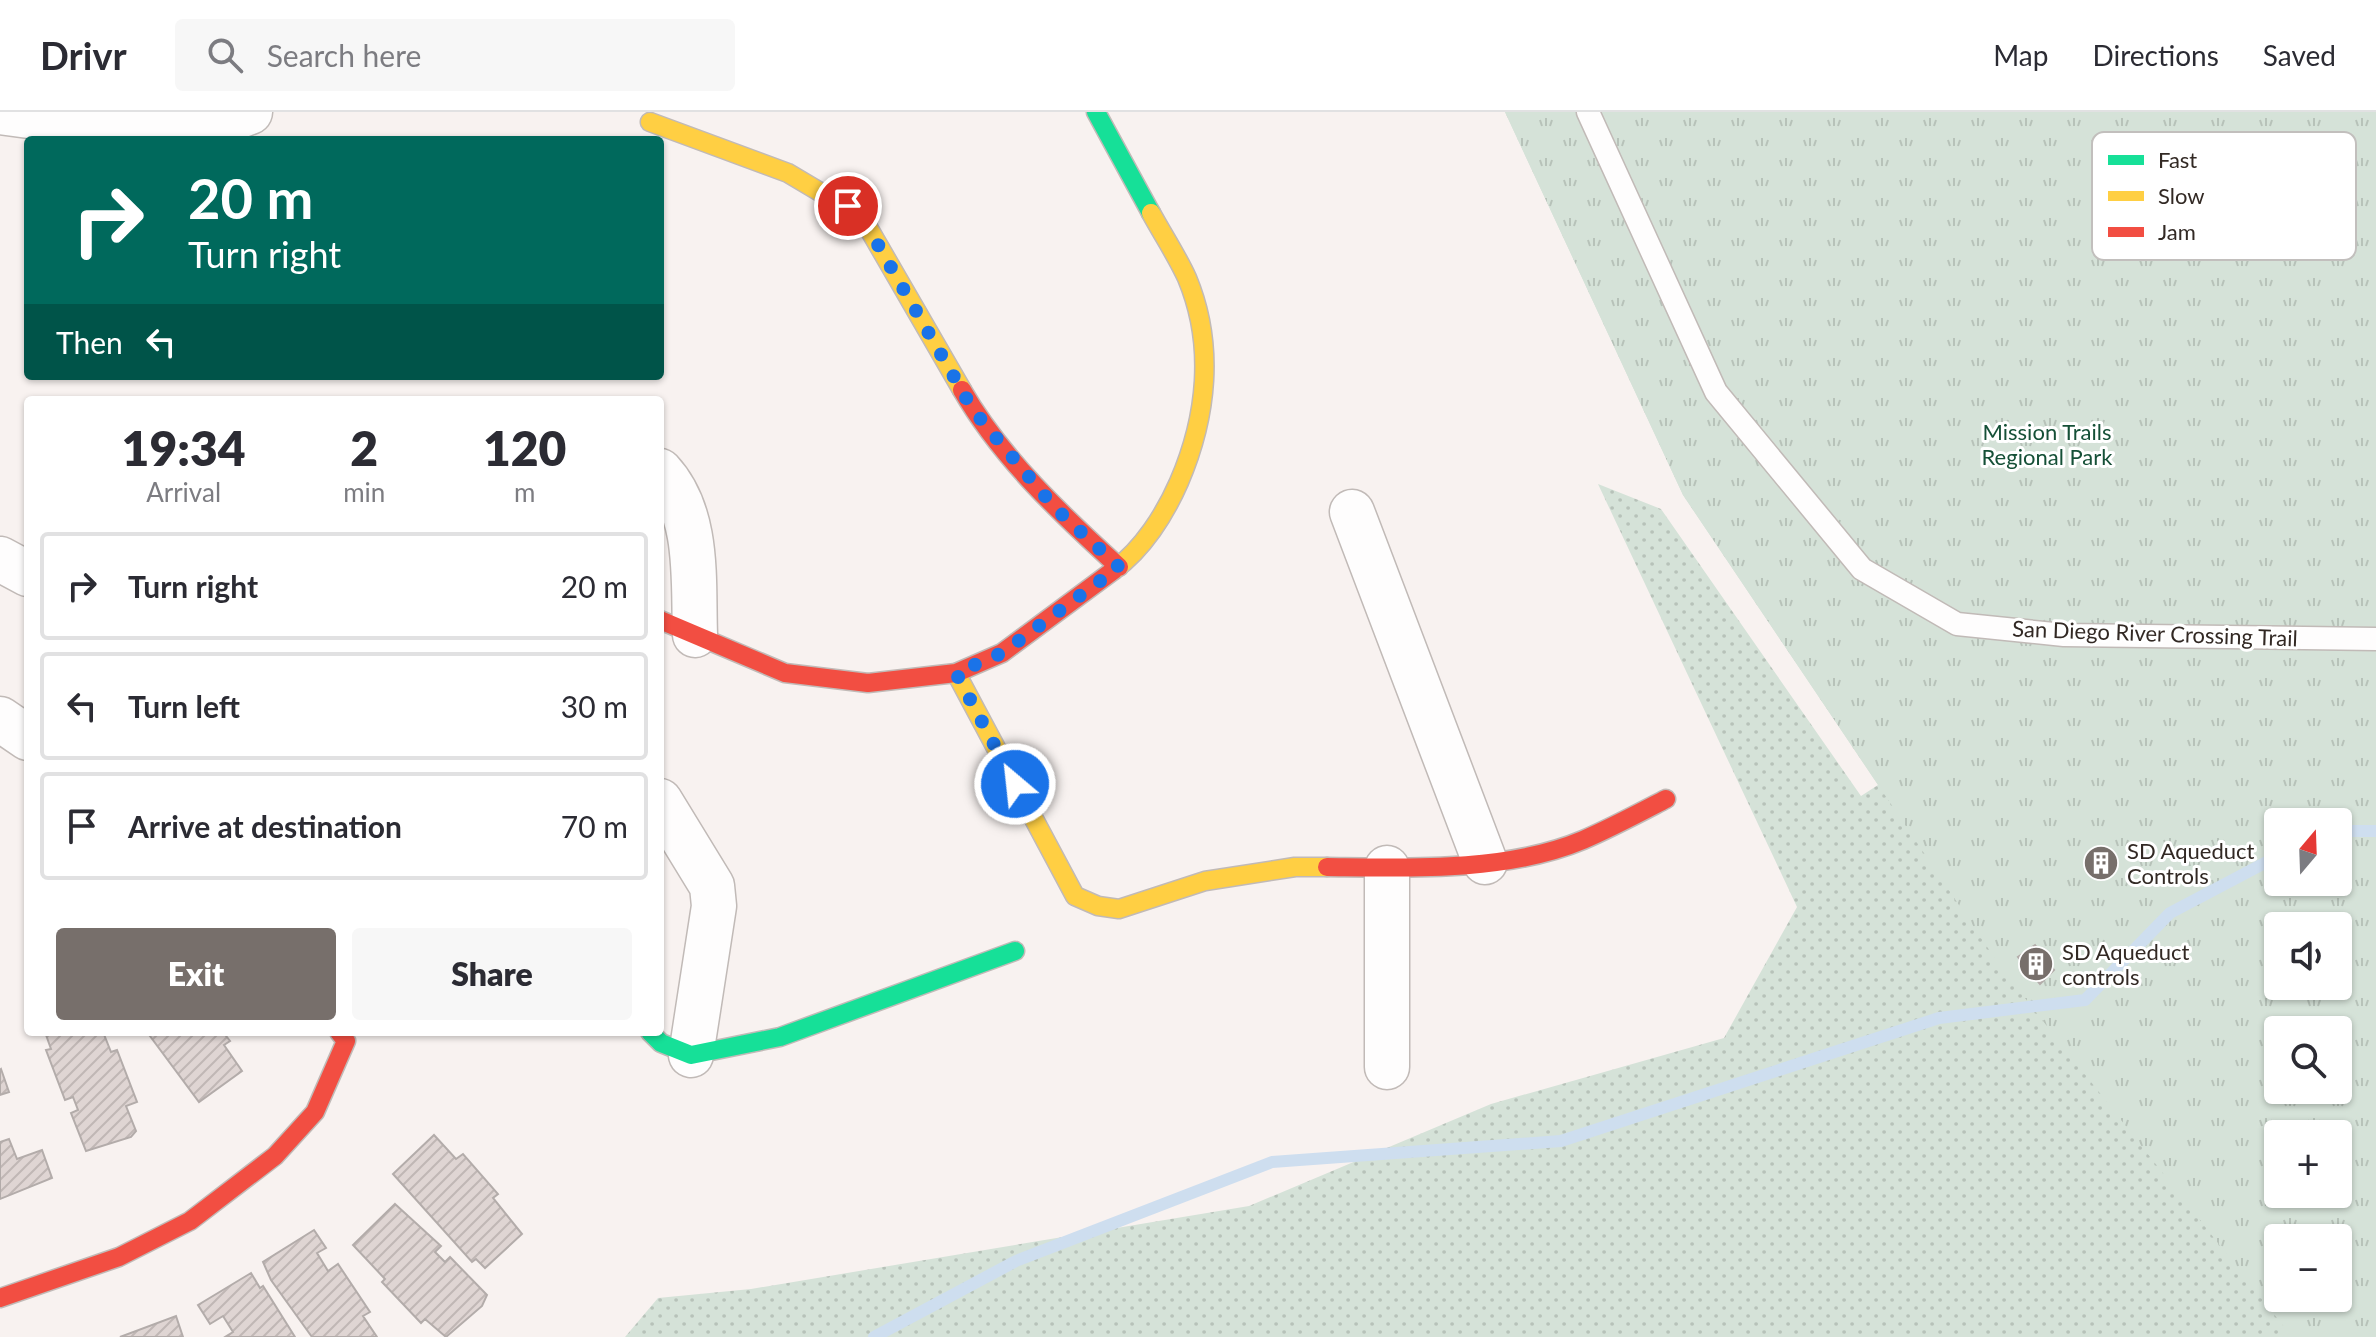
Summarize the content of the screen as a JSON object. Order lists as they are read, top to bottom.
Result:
{
  "streets": {
    "lane": ["San Diego River Crossing Trail"]
  },
  "parks": ["Mission Trails Regional Park"],
  "places": {
    "building": ["SD Aqueduct Controls", "SD Aqueduct controls"]
  },
  "legend": ["Fast", "Slow", "Jam"],
  "north": "top",
  "page": {
    "header": "Drivr",
    "search": "Search here",
    "nav": ["Map", "Directions", "Saved"],
    "turn": ["20 m", "Turn right"],
    "then": "Then",
    "eta": [
      "19:34",
      "Arrival",
      "2",
      "min",
      "120",
      "m"
    ],
    "list": [
      {
        "name": "Turn right",
        "value": "20 m"
      },
      {
        "name": "Turn left",
        "value": "30 m"
      },
      {
        "name": "Arrive at destination",
        "value": "70 m"
      }
    ],
    "map_buttons": ["+", "−"],
    "buttons": ["Exit", "Share"]
  }
}
